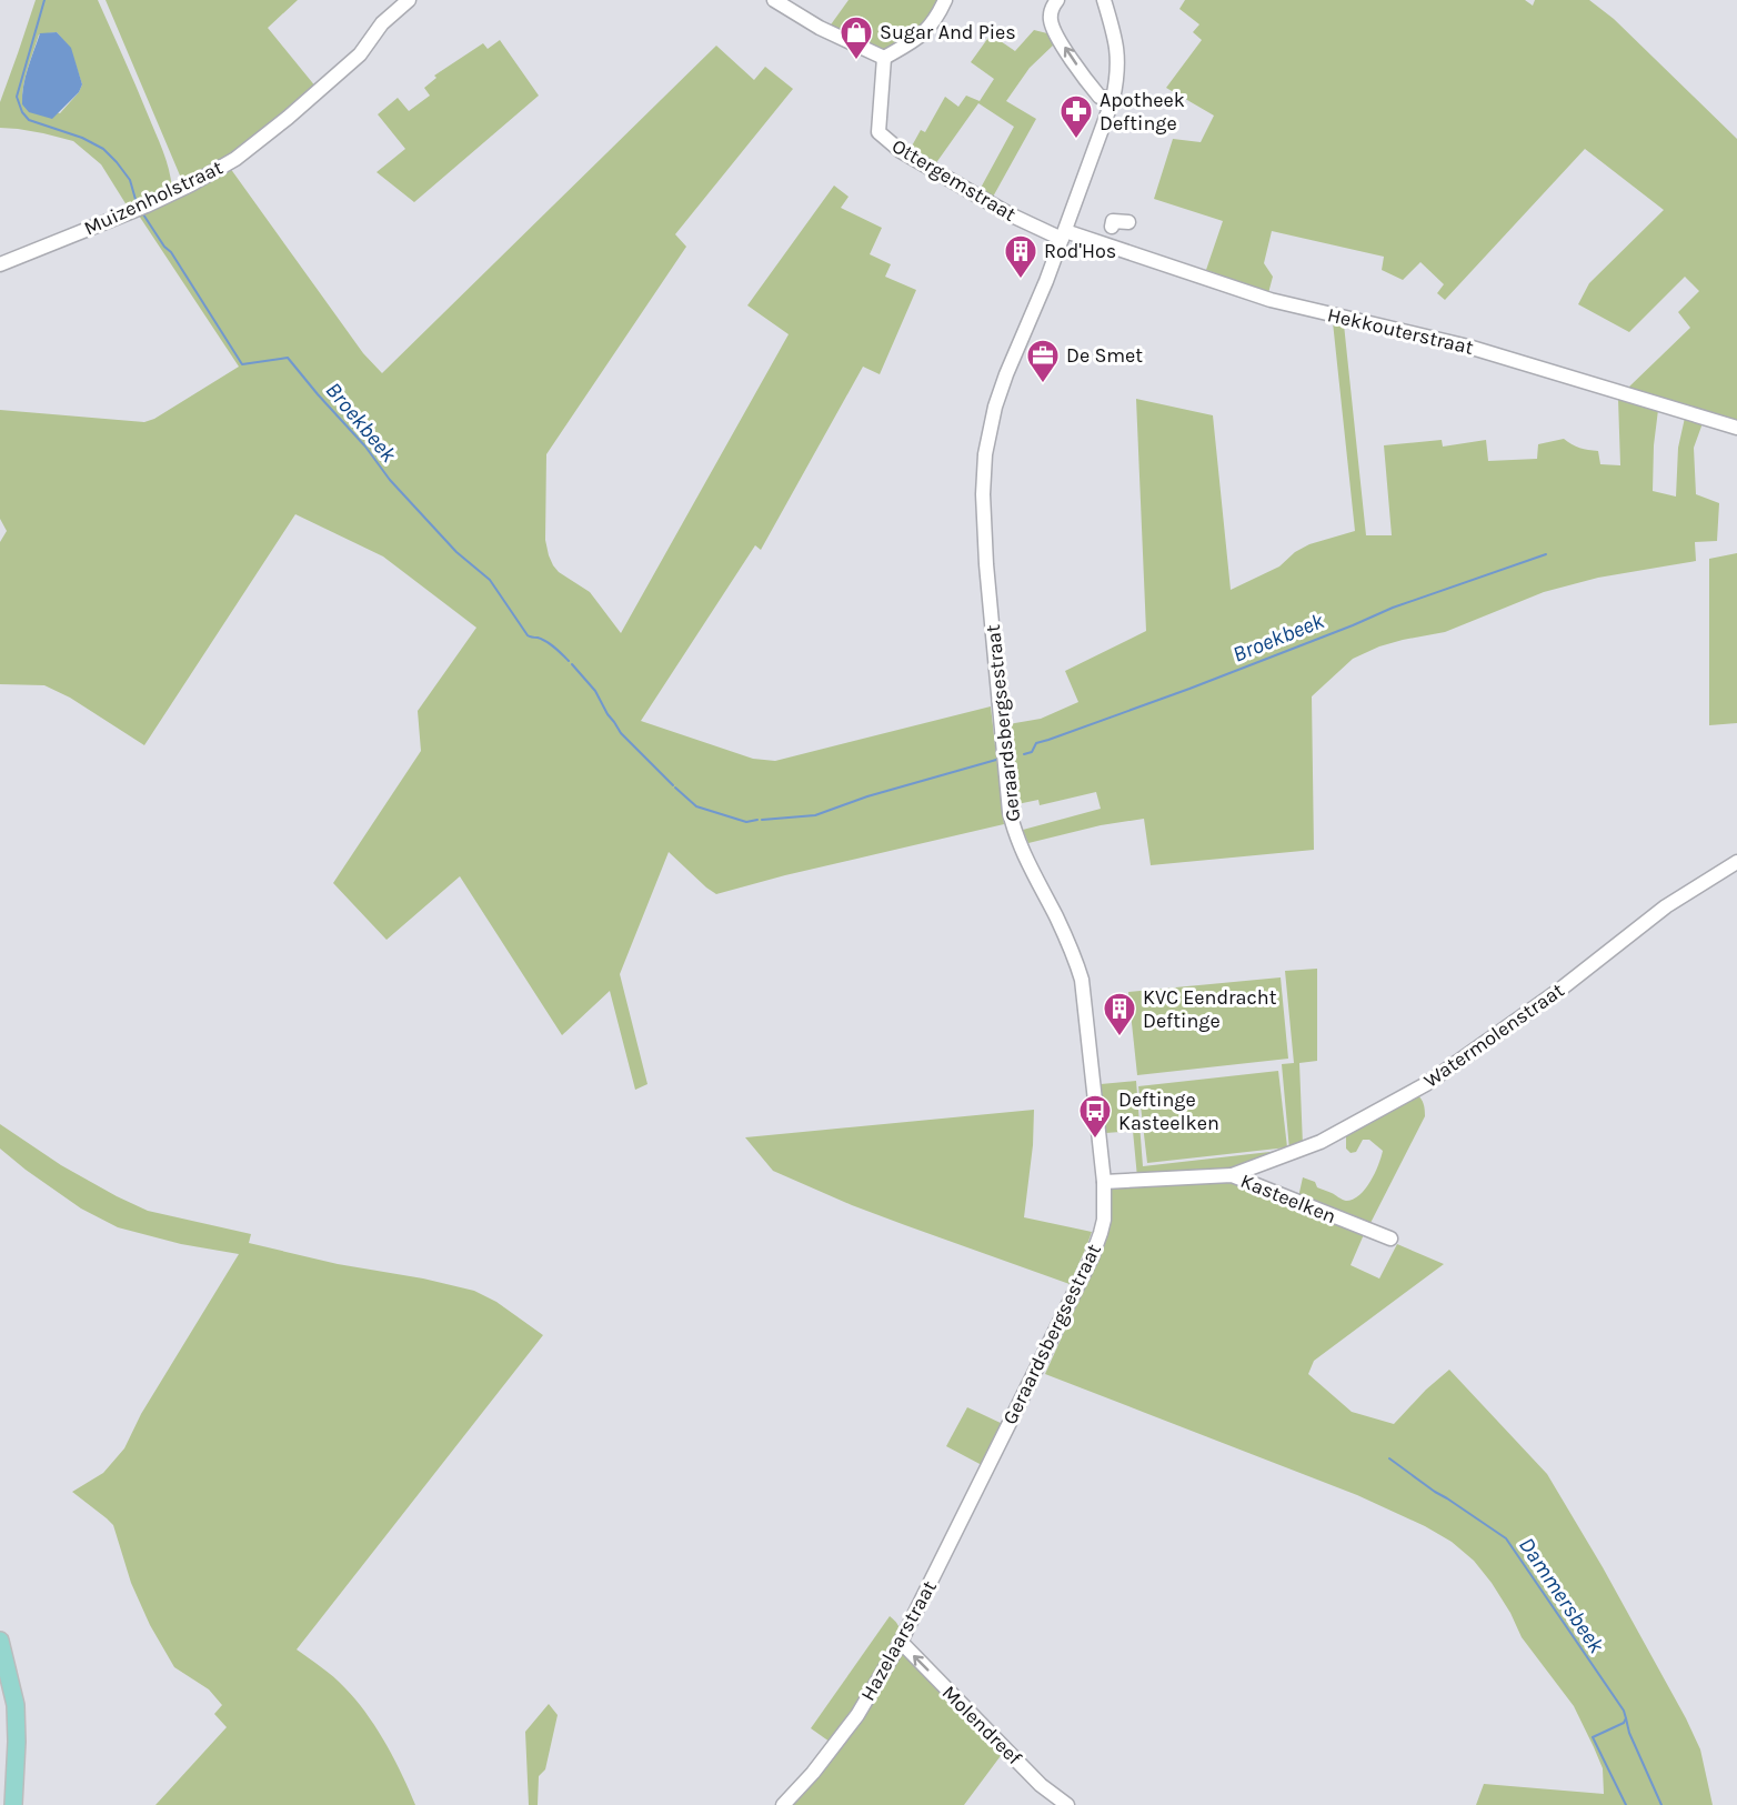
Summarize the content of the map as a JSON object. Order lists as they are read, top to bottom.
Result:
{
  "streets": {
    "street": [
      "Ottergemstraat",
      "Muizenholstraat",
      "Hekkouterstraat",
      "Geraardsbergsestraat",
      "Watermolenstraat",
      "Kasteelken",
      "Hazelaarstraat",
      "Molendreef"
    ]
  },
  "crossings": [
    ["Ottergemstraat", "Hekkouterstraat"],
    ["Ottergemstraat", "Geraardsbergsestraat"],
    ["Hekkouterstraat", "Geraardsbergsestraat"],
    ["Geraardsbergsestraat", "Kasteelken"],
    ["Geraardsbergsestraat", "Hazelaarstraat"],
    ["Watermolenstraat", "Kasteelken"],
    ["Hazelaarstraat", "Molendreef"]
  ],
  "one_way": ["Molendreef"],
  "water": ["Broekbeek", "Dammersbeek"],
  "places": {
    "shop": ["Sugar And Pies"],
    "pharmacy": ["Apotheek Deftinge"],
    "building": ["Rod'Hos", "KVC Eendracht Deftinge"],
    "office": ["De Smet"],
    "bus stop": ["Deftinge Kasteelken"]
  }
}
